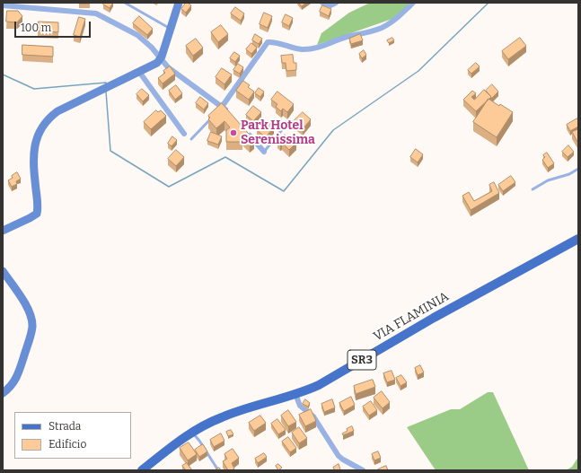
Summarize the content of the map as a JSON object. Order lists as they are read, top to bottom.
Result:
{
  "streets": {
    "main road": ["VIA FLAMINIA", "SR3"]
  },
  "places": ["Park Hotel Serenissima"],
  "legend": ["Strada", "Edificio"],
  "scale_bar": "100 m"
}
